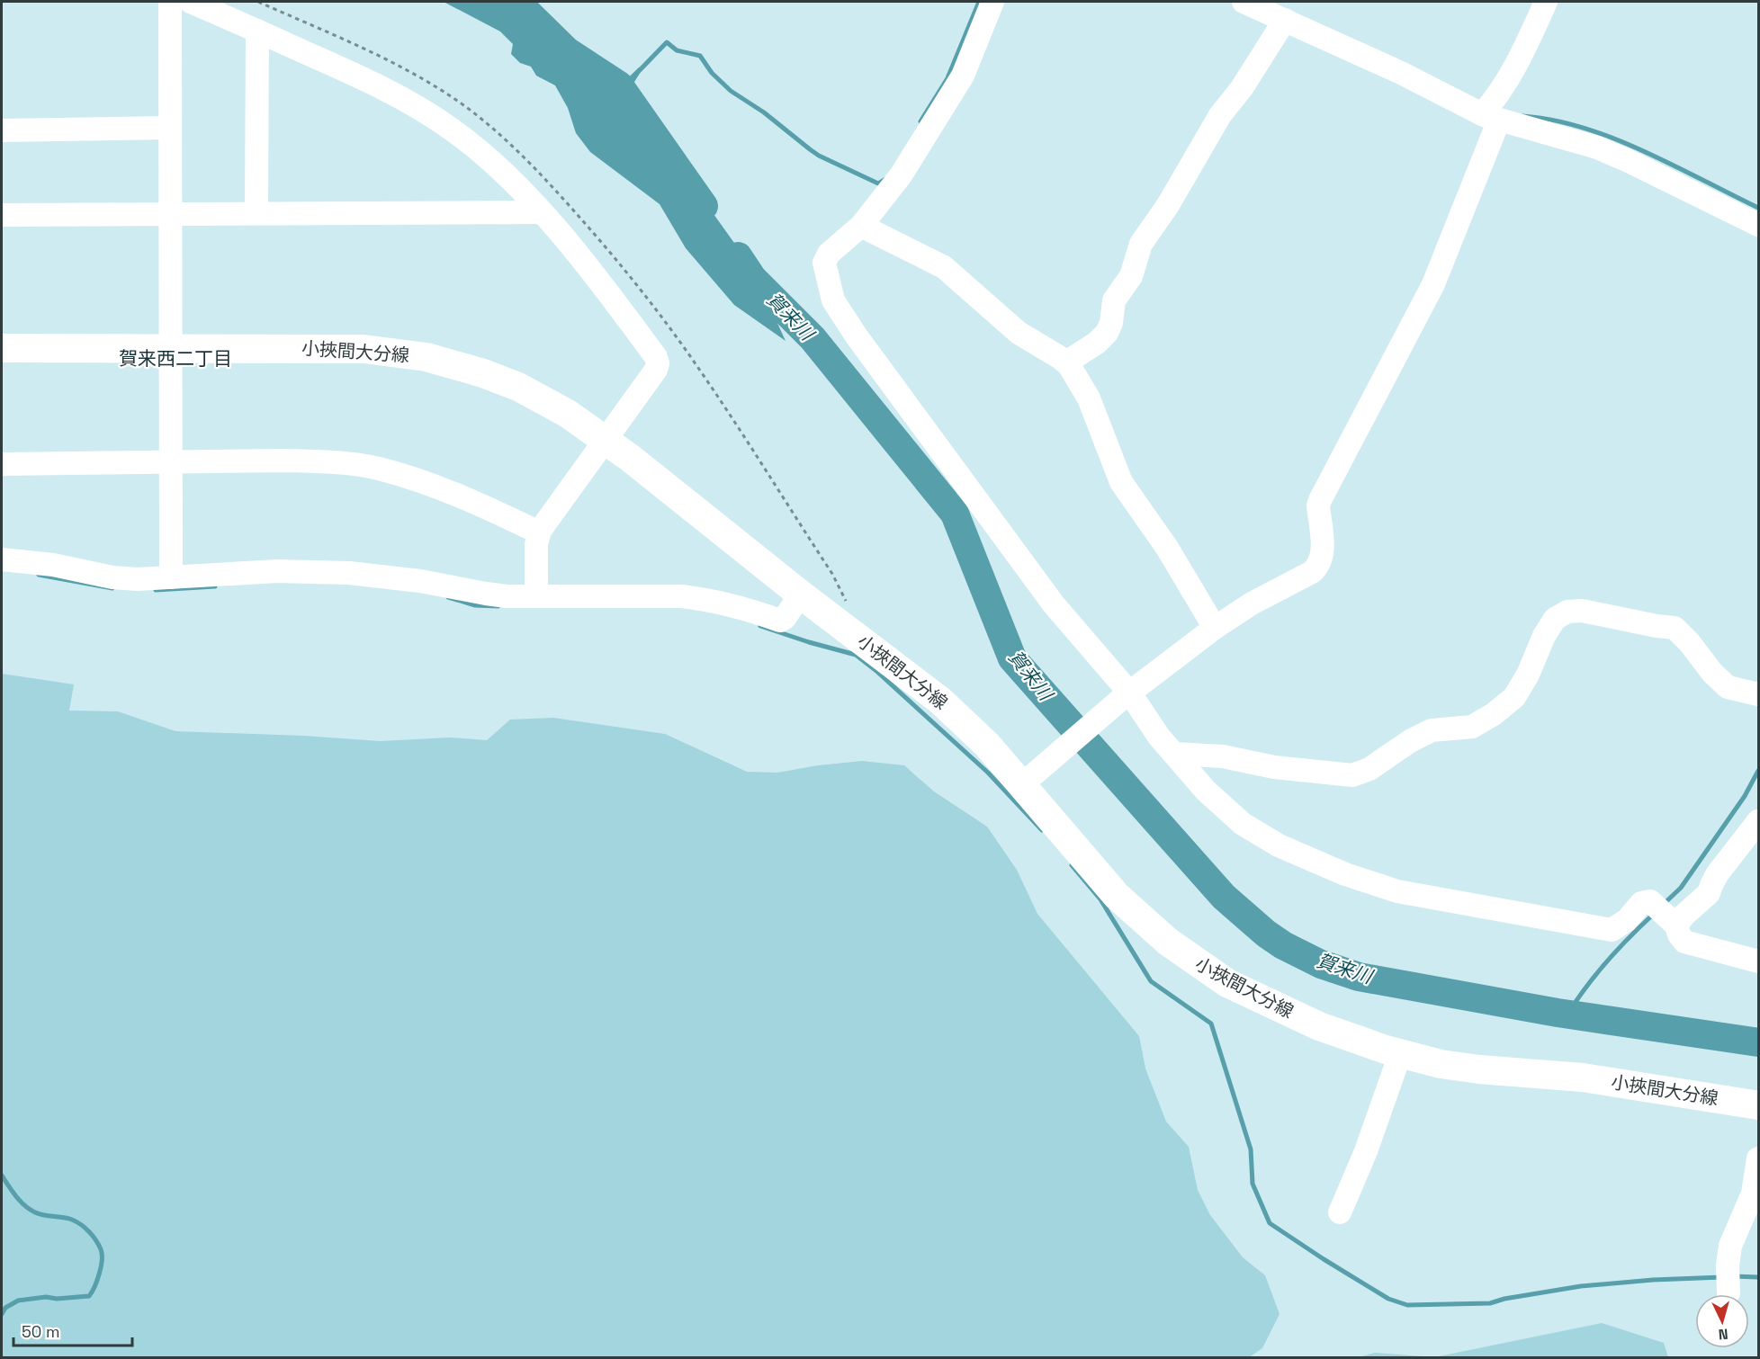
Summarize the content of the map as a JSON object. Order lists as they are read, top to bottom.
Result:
{
  "streets": {
    "main road": ["小挾間大分線"]
  },
  "districts": ["賀来西二丁目"],
  "water": ["賀来川"],
  "scale_bar": "50 m",
  "north": "bottom"
}
